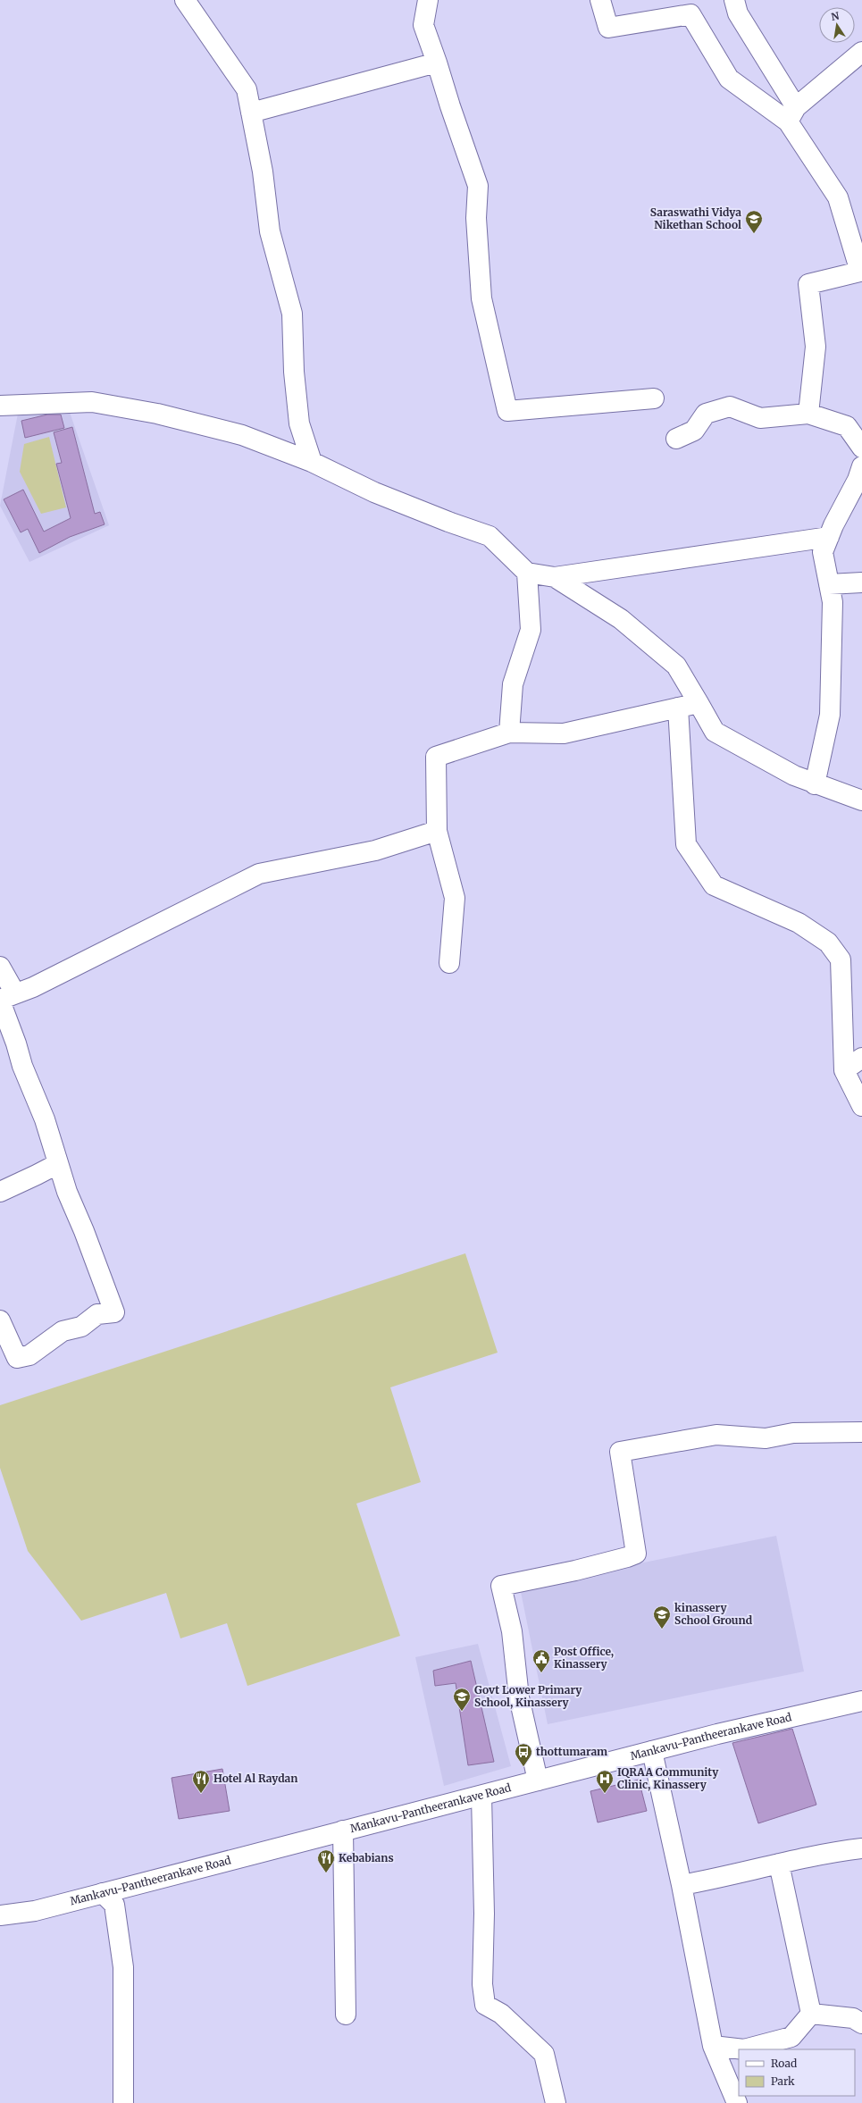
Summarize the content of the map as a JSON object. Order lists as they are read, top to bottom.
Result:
{
  "streets": {
    "street": ["Mankavu-Pantheerankave Road"]
  },
  "places": {
    "school or university": ["Saraswathi Vidya Nikethan School", "kinassery School Ground", "Govt Lower Primary School, Kinassery"],
    "public building": ["Post Office, Kinassery"],
    "bus stop": ["thottumaram"],
    "restaurant": ["Hotel Al Raydan", "Kebabians"],
    "hospital": ["IQRAA Community Clinic, Kinassery"]
  },
  "legend": ["Road", "Park"],
  "north": "top"
}
